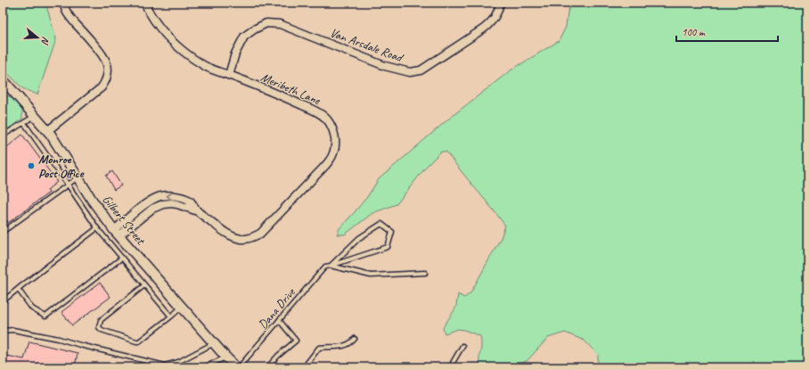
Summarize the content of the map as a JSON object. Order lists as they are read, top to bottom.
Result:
{
  "streets": {
    "street": ["Van Arsdale Road", "Meribeth Lane", "Gilbert Street"],
    "lane": ["Dana Drive"]
  },
  "crossings": [
    ["Van Arsdale Road", "Meribeth Lane"],
    ["Meribeth Lane", "Gilbert Street"],
    ["Gilbert Street", "Dana Drive"]
  ],
  "places": ["Monroe Post Office"],
  "scale_bar": "100 m",
  "north": "right"
}
